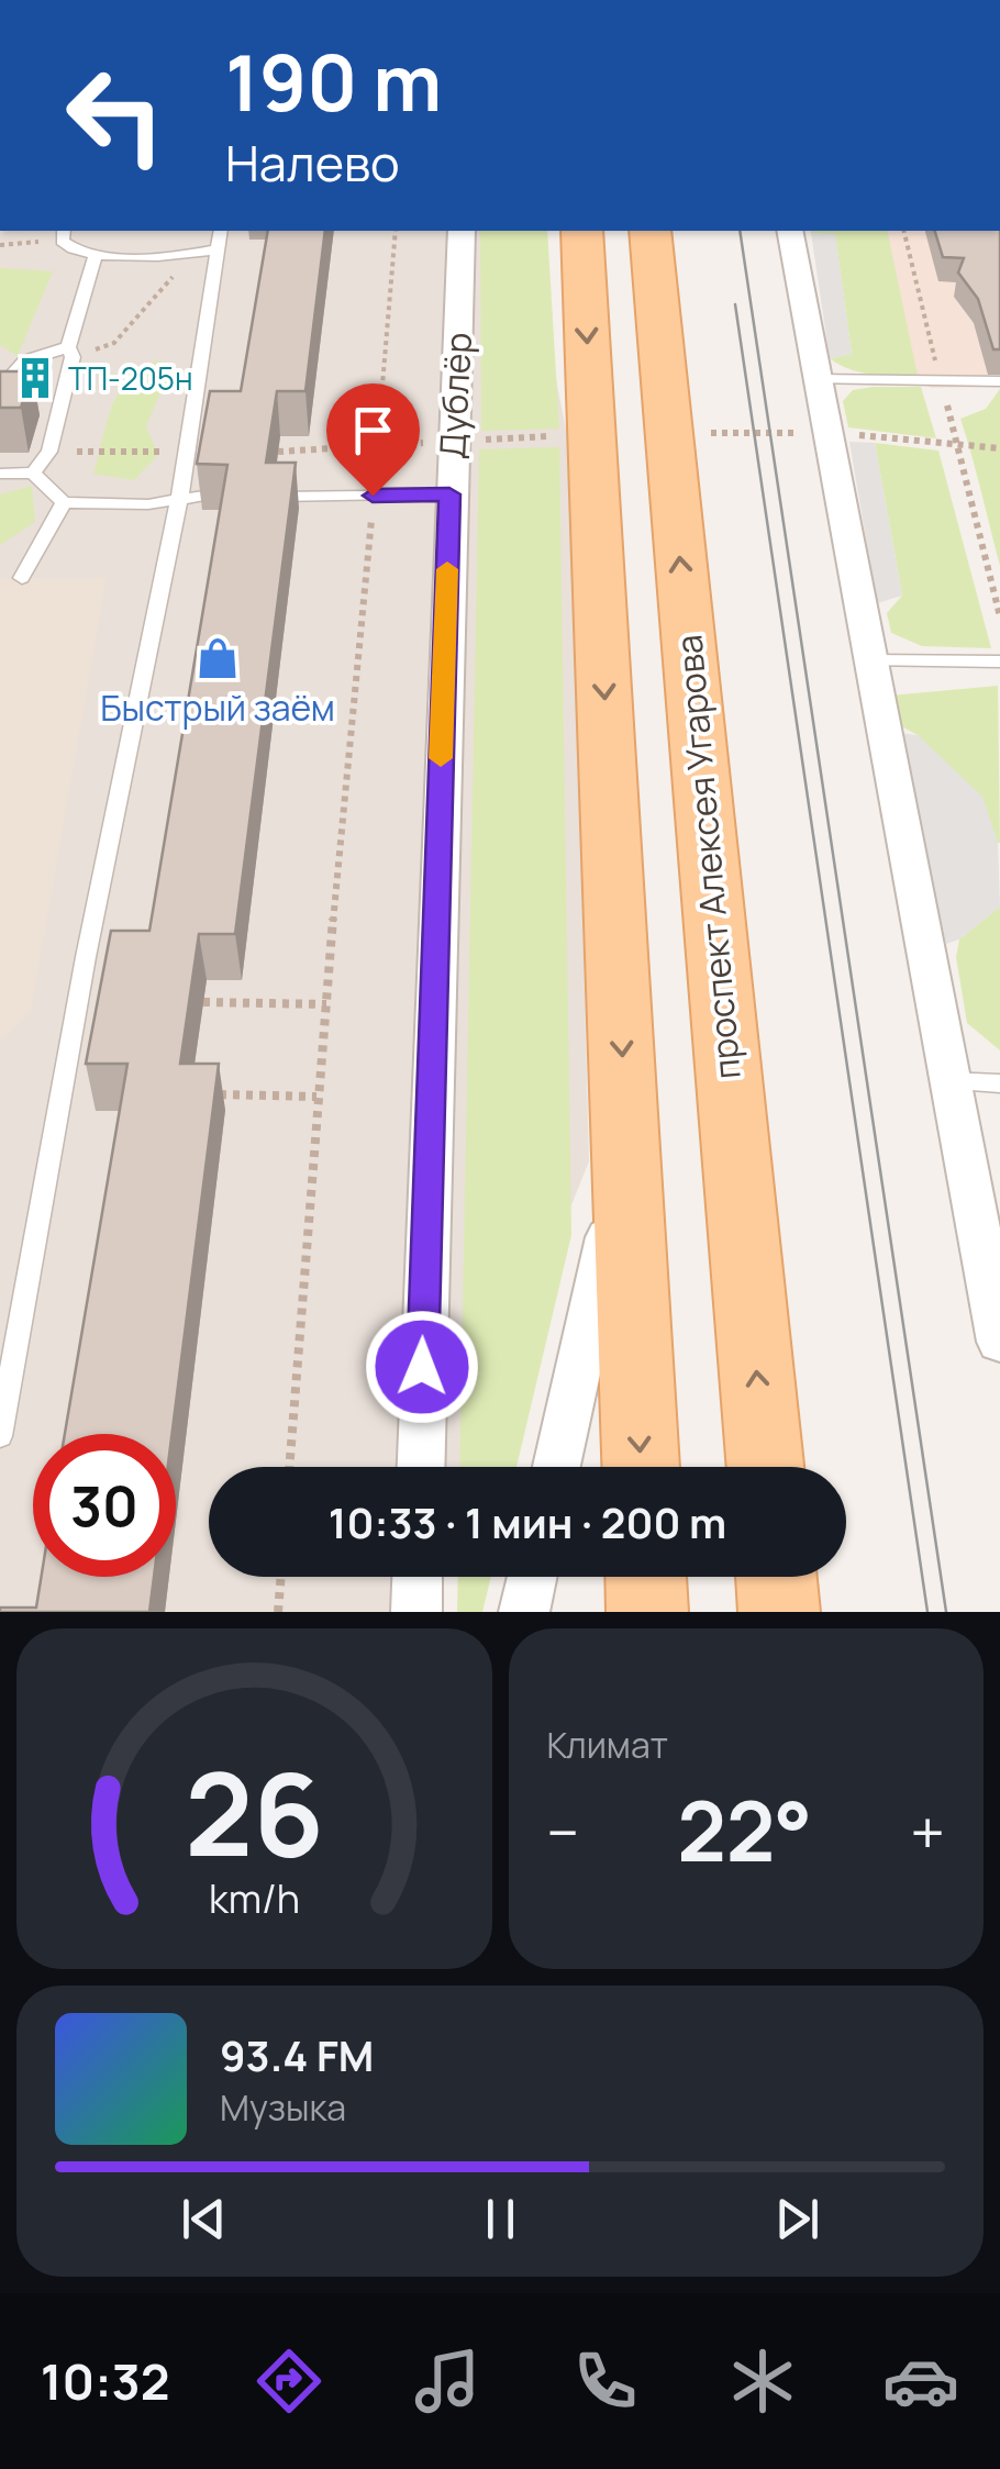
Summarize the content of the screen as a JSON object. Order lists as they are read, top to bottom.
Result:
{
  "streets": {
    "main road": ["проспект Алексея Угарова"],
    "street": ["Дублёр"]
  },
  "places": {
    "building": ["ТП-205н"],
    "shop": ["Быстрый заём"]
  },
  "page": {
    "turn": ["190 m", "Налево"],
    "limit": "30",
    "trip": "10:33 · 1 мин · 200 m",
    "tile": "Климат",
    "heat": ["−", "22°", "+"],
    "song": ["93.4 FM", "Музыка"],
    "tabs": "10:32",
    "gauge": ["26", "km/h"]
  }
}
